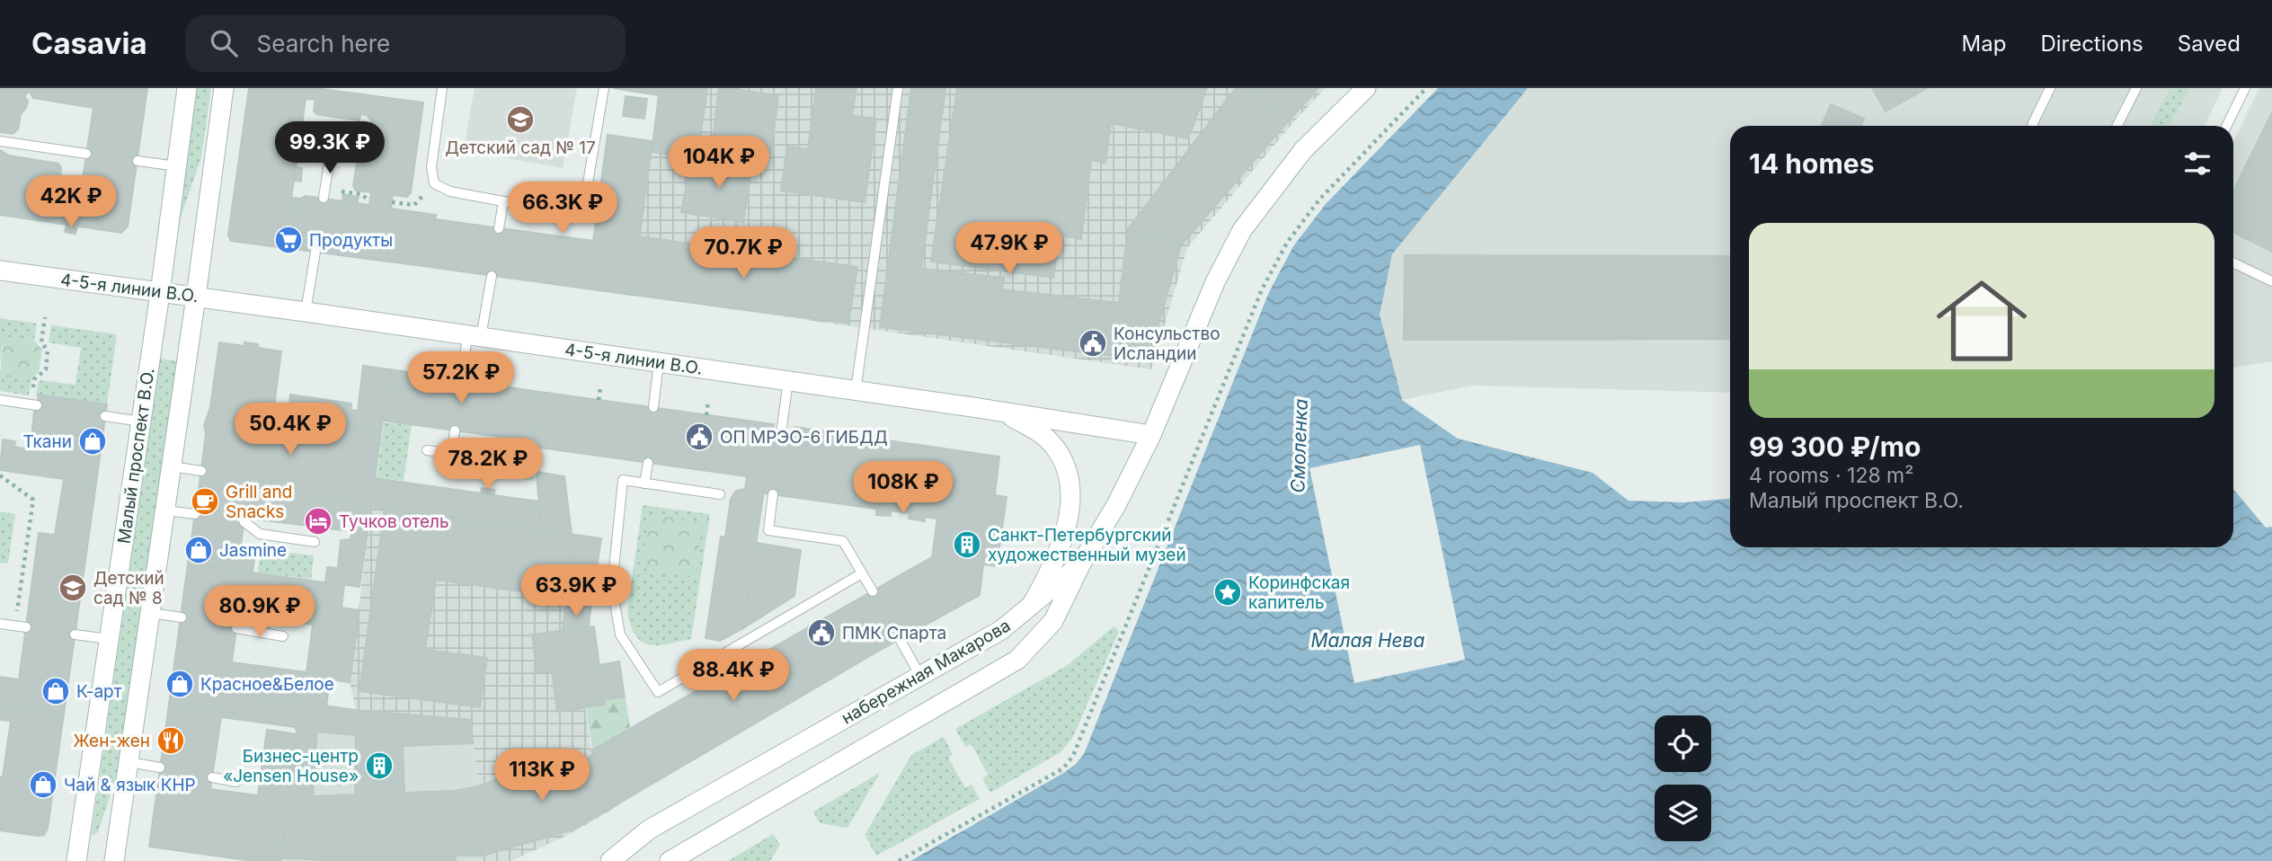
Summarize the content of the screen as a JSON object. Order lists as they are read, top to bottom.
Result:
{
  "streets": {
    "main road": ["4-5-я линии В.О.", "Малый проспект В.О.", "набережная Макарова"]
  },
  "crossings": [
    ["4-5-я линии В.О.", "Малый проспект В.О."],
    ["4-5-я линии В.О.", "набережная Макарова"]
  ],
  "water": ["Смоленка", "Малая Нева"],
  "places": {
    "school or university": ["Детский сад № 17", "Детский сад № 8"],
    "supermarket": ["Продукты"],
    "public building": ["Консульство Исландии", "ОП МРЭО-6 ГИБДД", "ПМК Спарта"],
    "shop": [
      "Ткани",
      "Jasmine",
      "Красное&Белое",
      "К-арт",
      "Чай & язык КНР"
    ],
    "cafe": ["Grill and Snacks"],
    "hotel": ["Тучков отель"],
    "building": ["Санкт-Петербургский художественный музей", "Бизнес-центр «Jensen House»"],
    "place": ["Коринфская капитель"],
    "restaurant": ["Жен-жен"]
  },
  "page": {
    "header": "Casavia",
    "search": "Search here",
    "nav": ["Map", "Directions", "Saved"],
    "price": [
      "99.3K ₽",
      "104K ₽",
      "42K ₽",
      "66.3K ₽",
      "47.9K ₽",
      "70.7K ₽",
      "57.2K ₽",
      "50.4K ₽",
      "78.2K ₽",
      "108K ₽",
      "63.9K ₽",
      "80.9K ₽",
      "88.4K ₽",
      "113K ₽"
    ],
    "heading": "14 homes",
    "list": [
      {
        "name": "99 300 ₽/mo",
        "note": "4 rooms · 128 m² · Малый проспект В.О."
      }
    ]
  }
}
